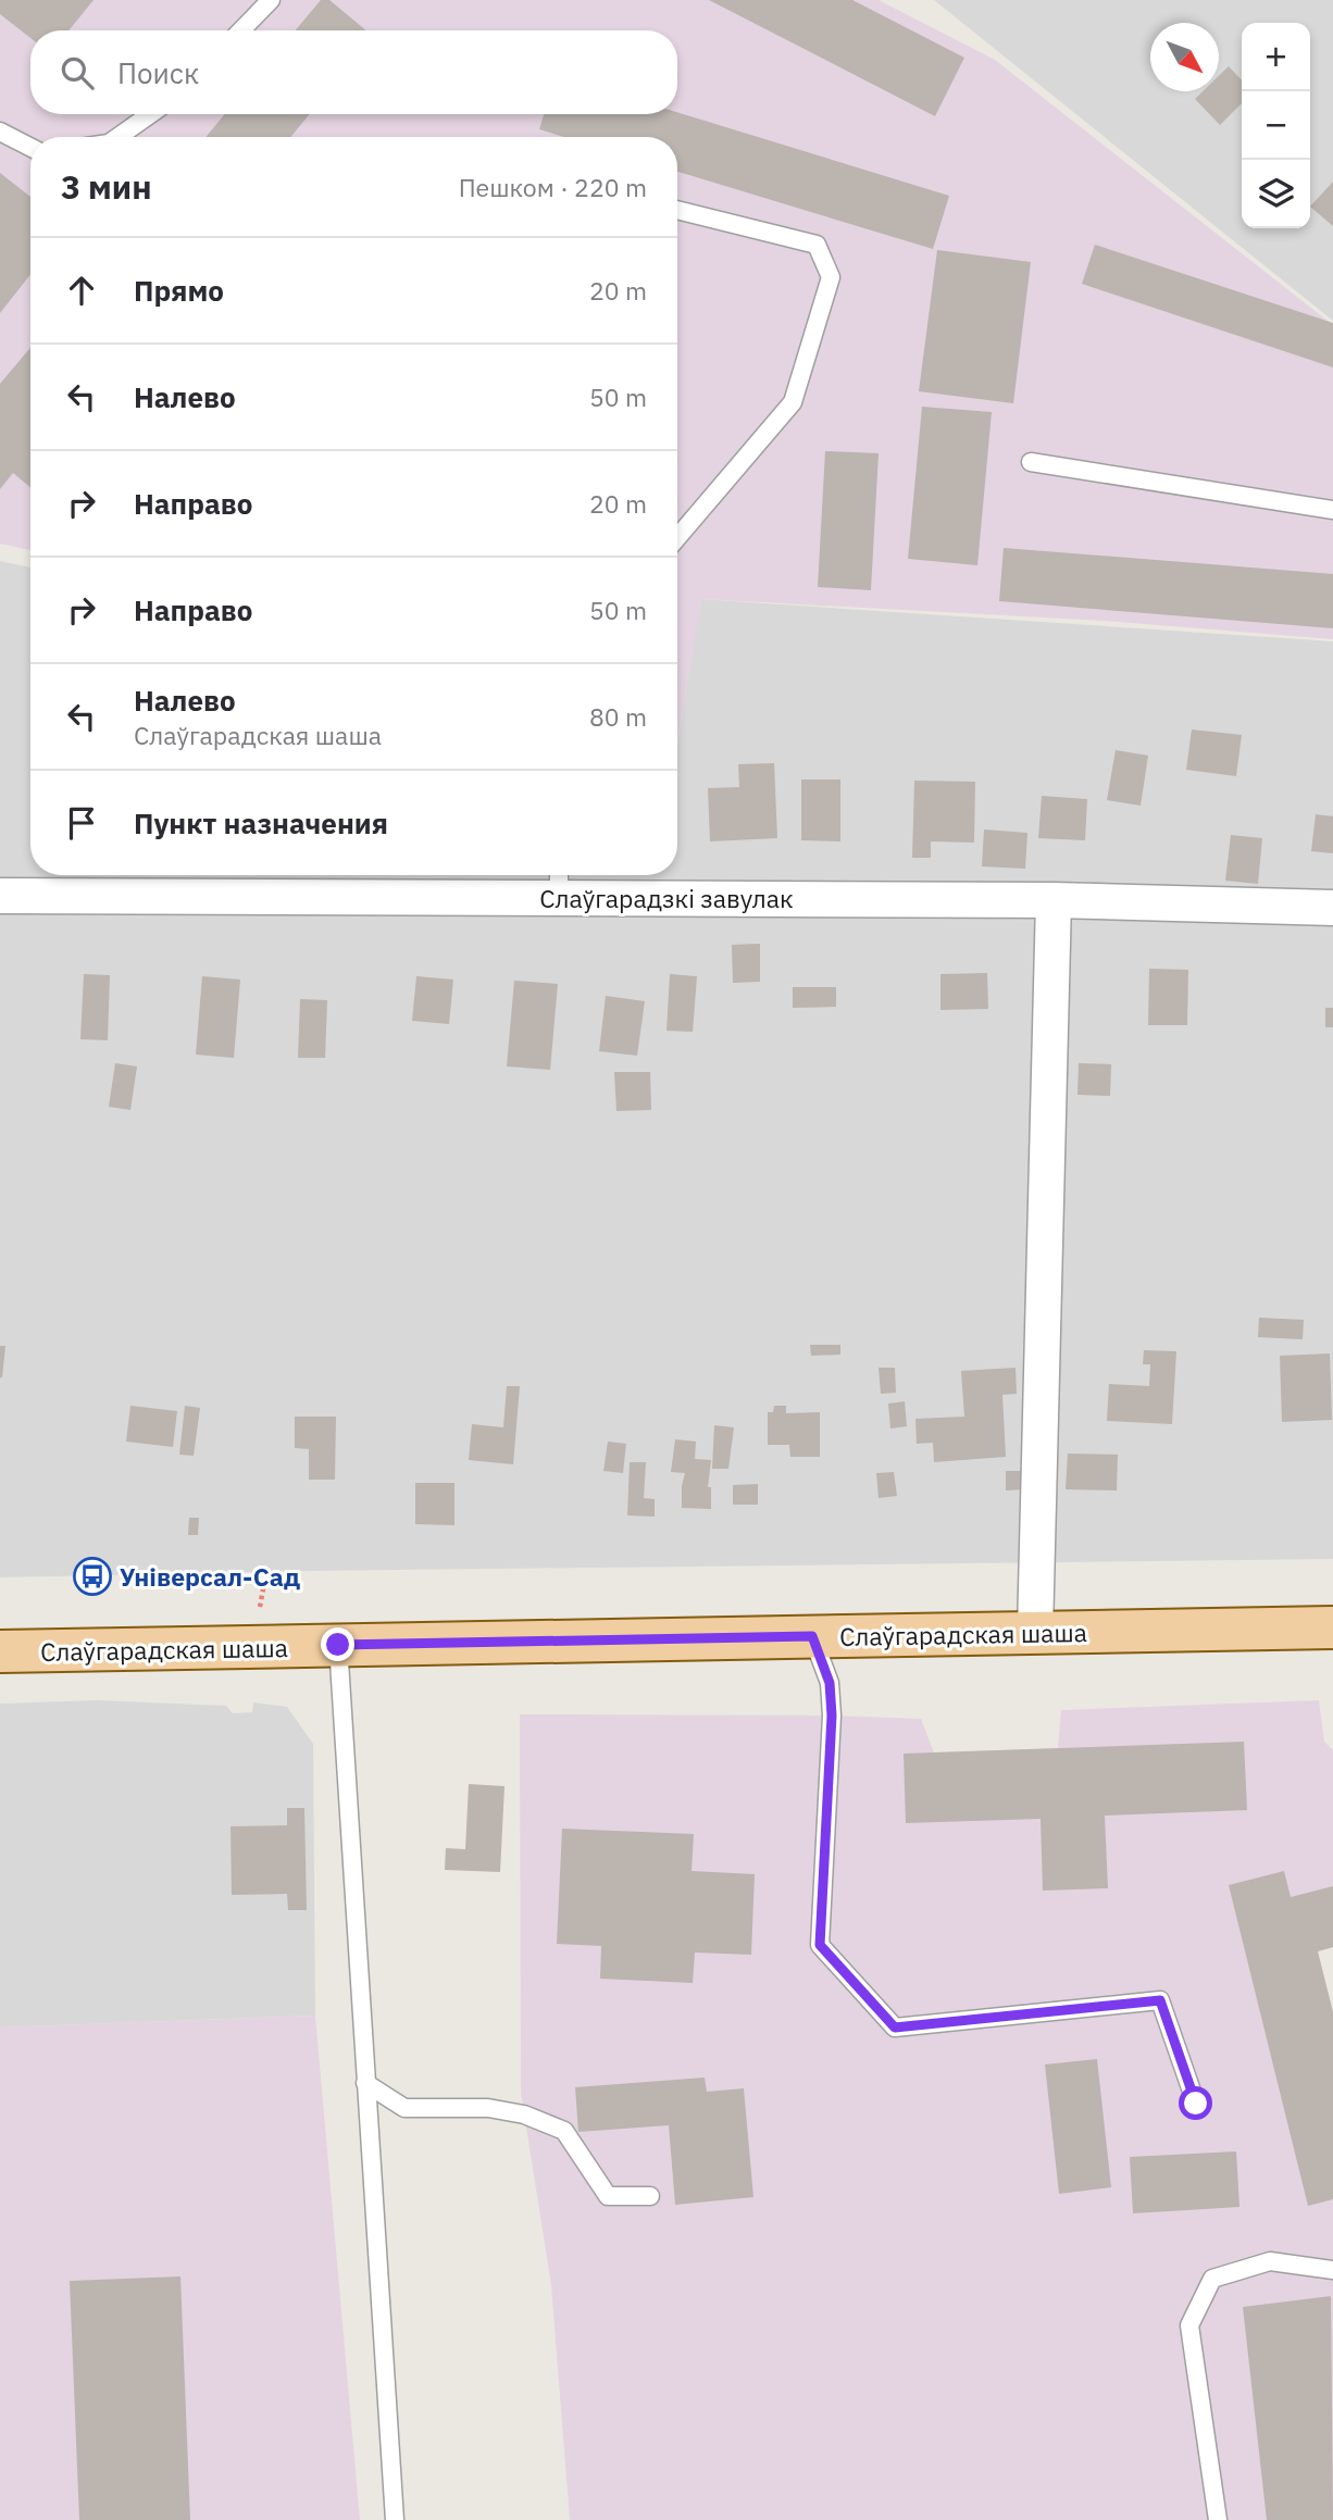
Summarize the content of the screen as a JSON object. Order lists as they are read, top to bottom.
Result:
{
  "streets": {
    "main road": ["Слаўгарадская шаша"],
    "street": ["Слаўгарадзкі завулак"]
  },
  "places": {
    "bus stop": ["Універсал-Сад"]
  },
  "north": "bottom right",
  "page": {
    "map_buttons": ["+", "−"],
    "search": "Поиск",
    "heading": ["3 мин", "Пешком · 220 m"],
    "list": [
      ["Прямо", "20 m"],
      ["Налево", "50 m"],
      ["Направо", "20 m"],
      ["Направо", "50 m"],
      ["Налево", "Слаўгарадская шаша", "80 m"],
      "Пункт назначения"
    ]
  }
}
